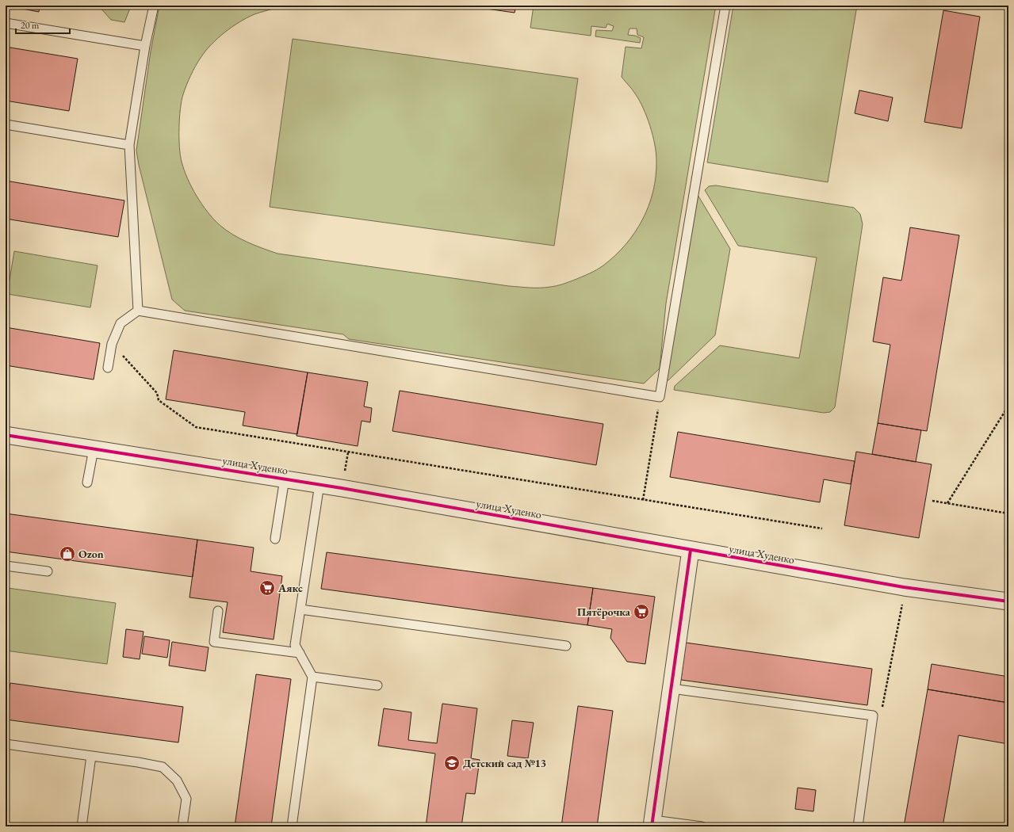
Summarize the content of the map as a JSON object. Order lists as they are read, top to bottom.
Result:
{
  "streets": {
    "street": ["улица Худенко"]
  },
  "places": {
    "shop": ["Ozon"],
    "supermarket": ["Аякс", "Пятёрочка"],
    "school or university": ["Детский сад №13"]
  },
  "scale_bar": "20 m"
}
